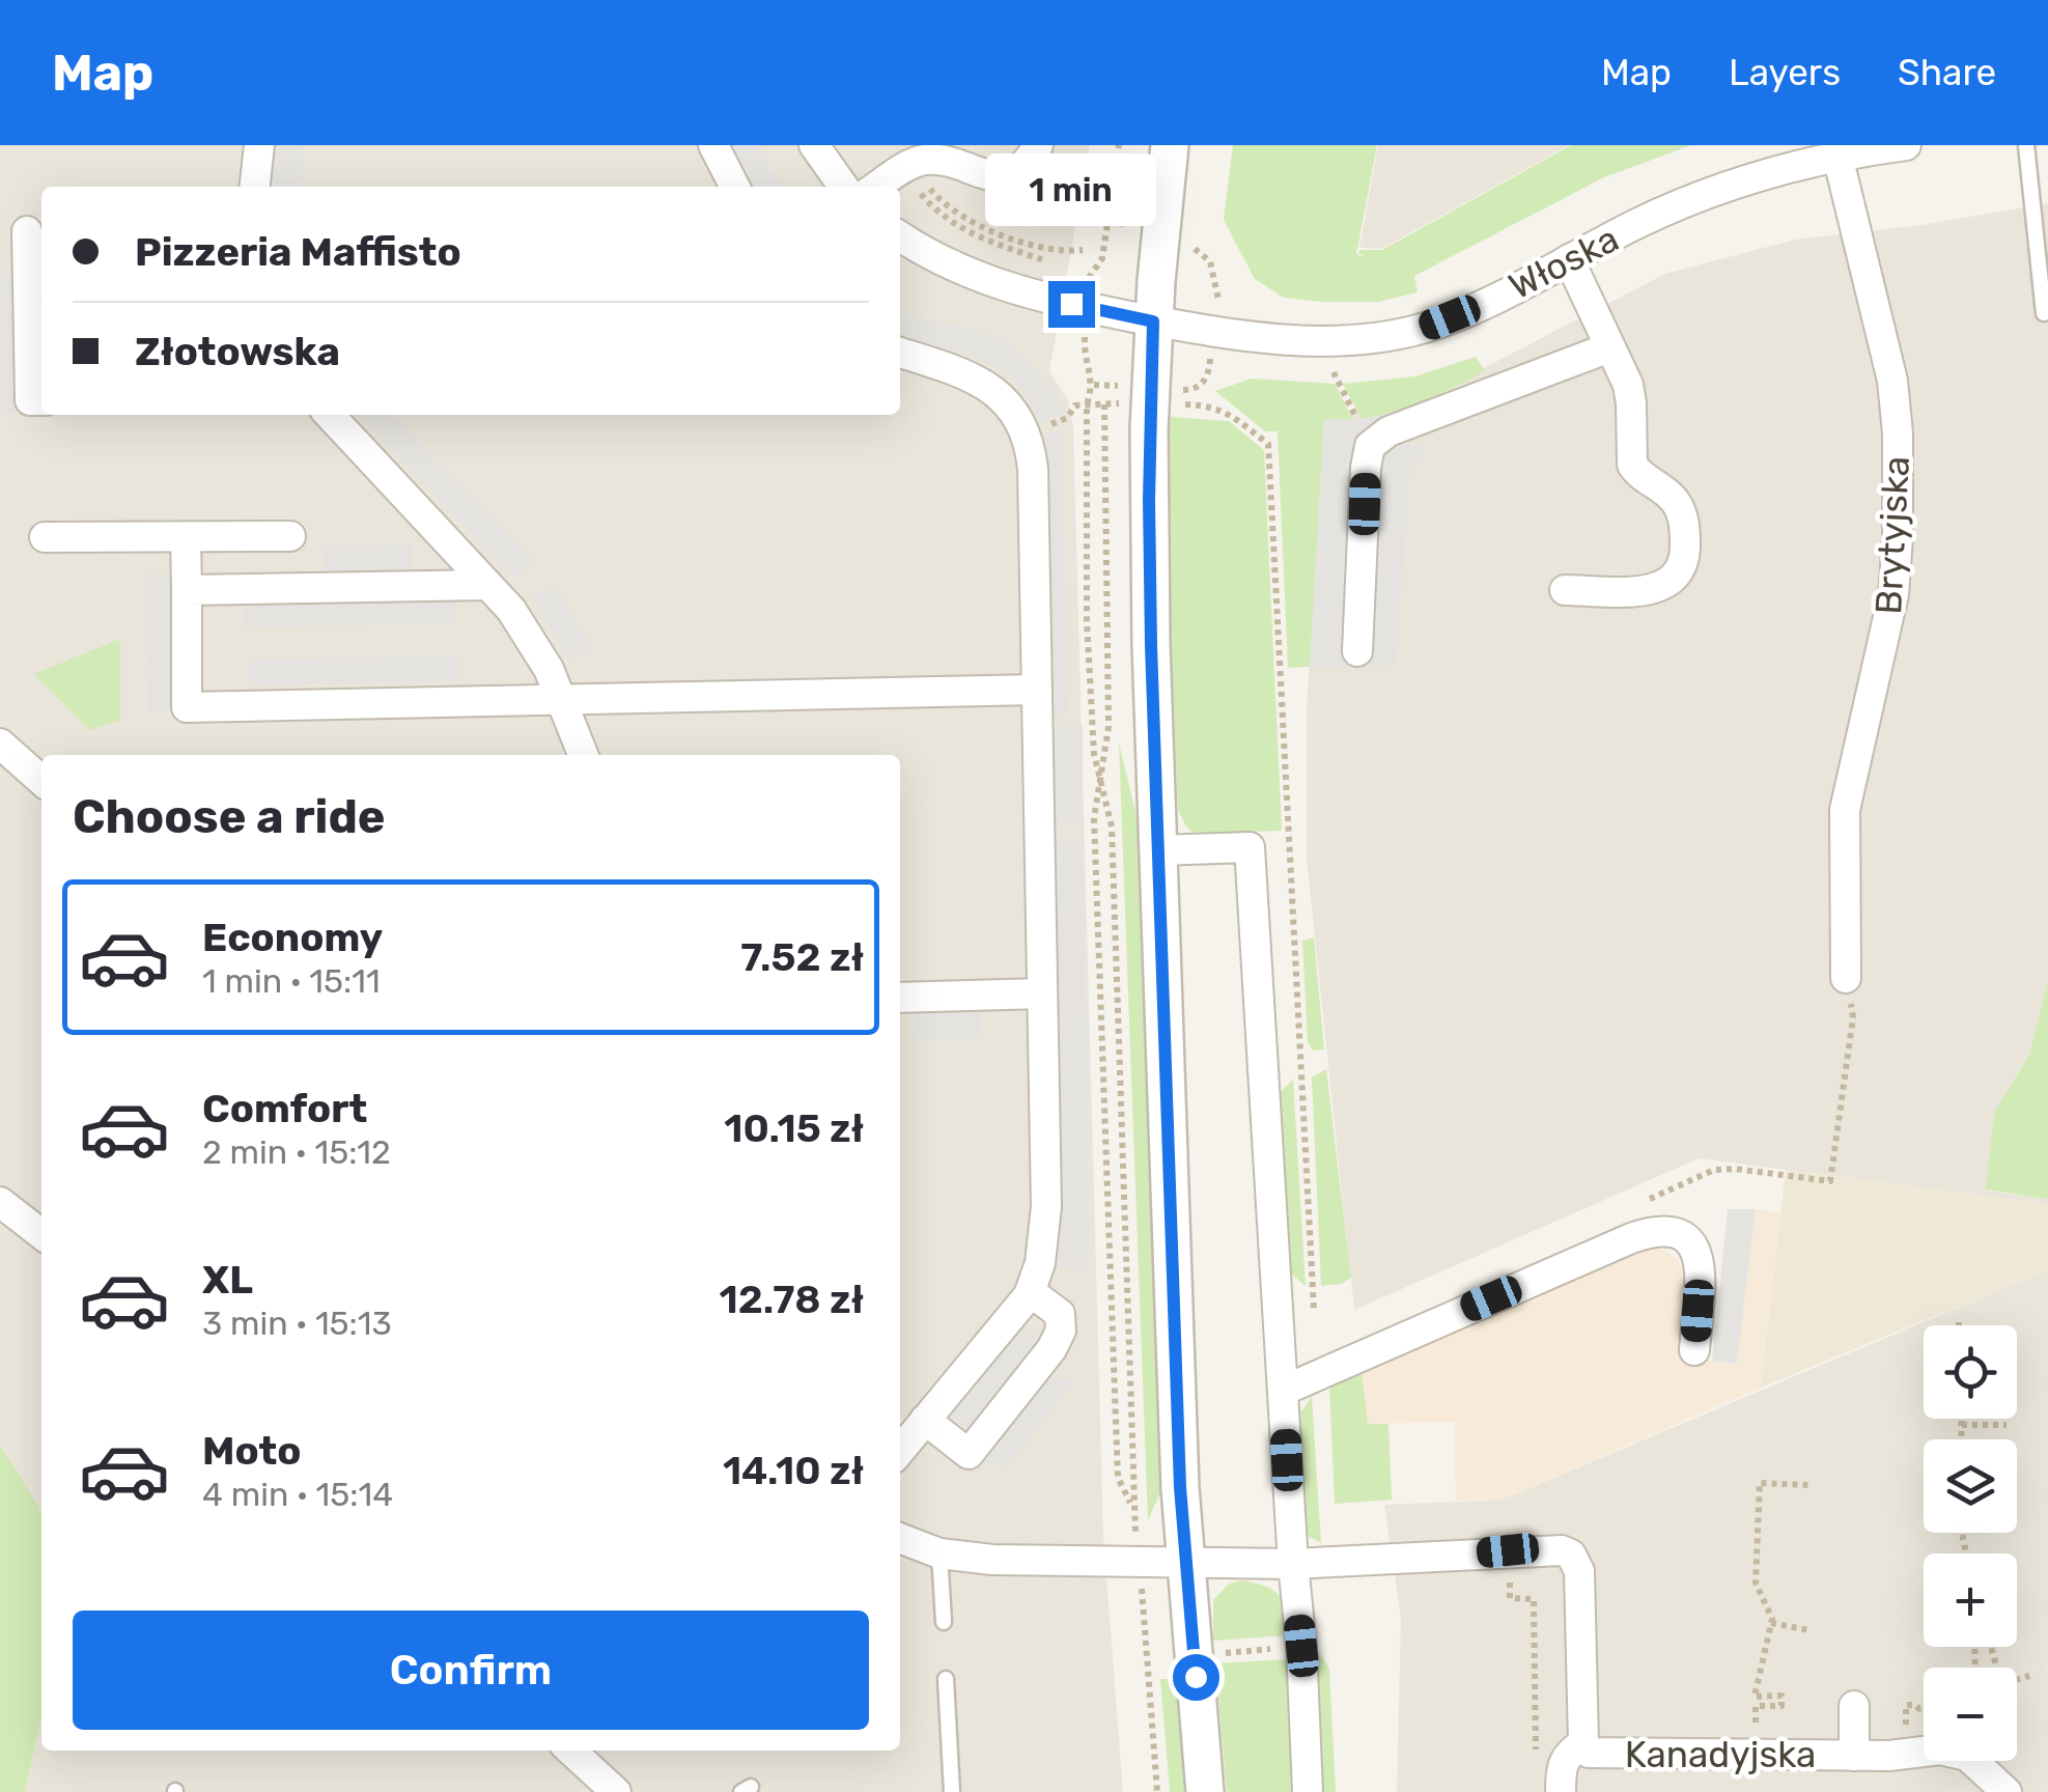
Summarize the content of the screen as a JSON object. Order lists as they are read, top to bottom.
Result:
{
  "streets": {
    "street": ["Włoska", "Brytyjska", "Kanadyjska"]
  },
  "crossings": [
    ["Włoska", "Brytyjska"]
  ],
  "page": {
    "header": "Map",
    "nav": ["Map", "Layers", "Share"],
    "bubble": "1 min",
    "banner": ["Pizzeria Maffisto", "Złotowska"],
    "heading": "Choose a ride",
    "list": [
      {
        "name": "Economy",
        "note": "1 min · 15:11",
        "value": "7.52 zł"
      },
      {
        "name": "Comfort",
        "note": "2 min · 15:12",
        "value": "10.15 zł"
      },
      {
        "name": "XL",
        "note": "3 min · 15:13",
        "value": "12.78 zł"
      },
      {
        "name": "Moto",
        "note": "4 min · 15:14",
        "value": "14.10 zł"
      }
    ],
    "map_buttons": ["+", "−"],
    "buttons": "Confirm"
  }
}
